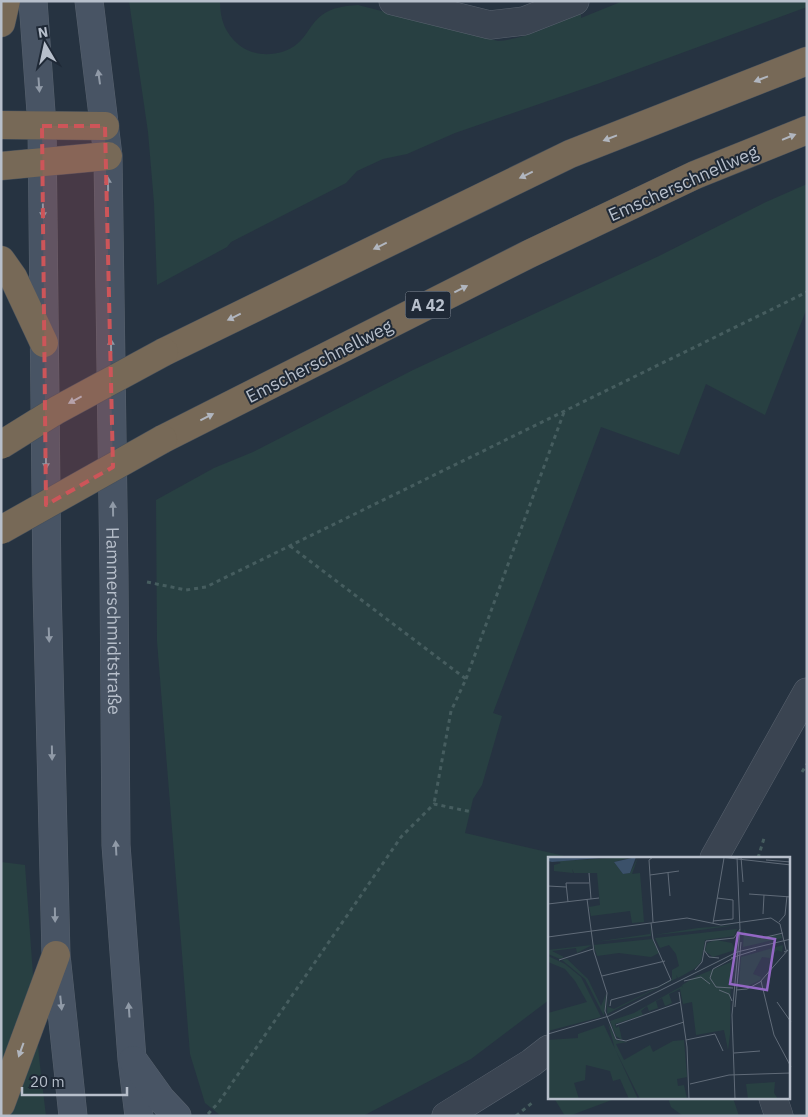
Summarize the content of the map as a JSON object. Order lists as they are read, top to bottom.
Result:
{
  "streets": {
    "highway": ["Emscherschnellweg", "A 42"],
    "main road": ["Hammerschmidtstraße"]
  },
  "scale_bar": "20 m",
  "north": "top"
}
